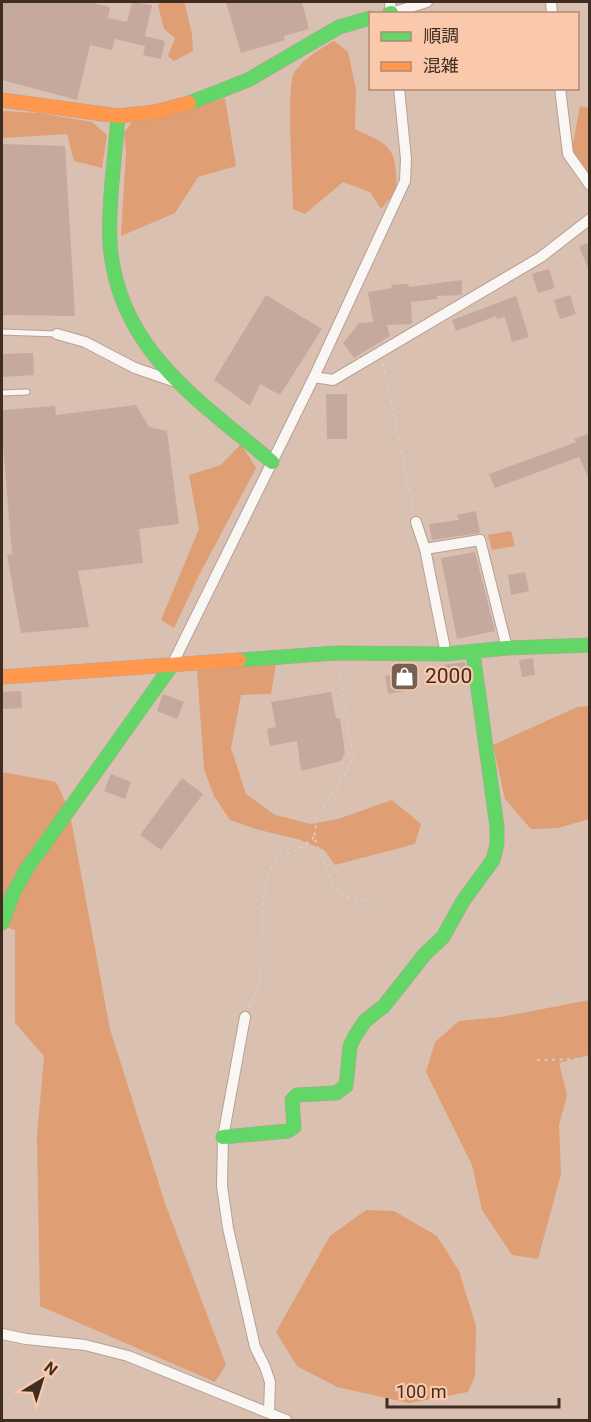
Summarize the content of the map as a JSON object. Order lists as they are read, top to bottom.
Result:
{
  "places": {
    "shop": ["2000"]
  },
  "legend": ["順調", "混雑"],
  "scale_bar": "100 m",
  "north": "top right"
}
